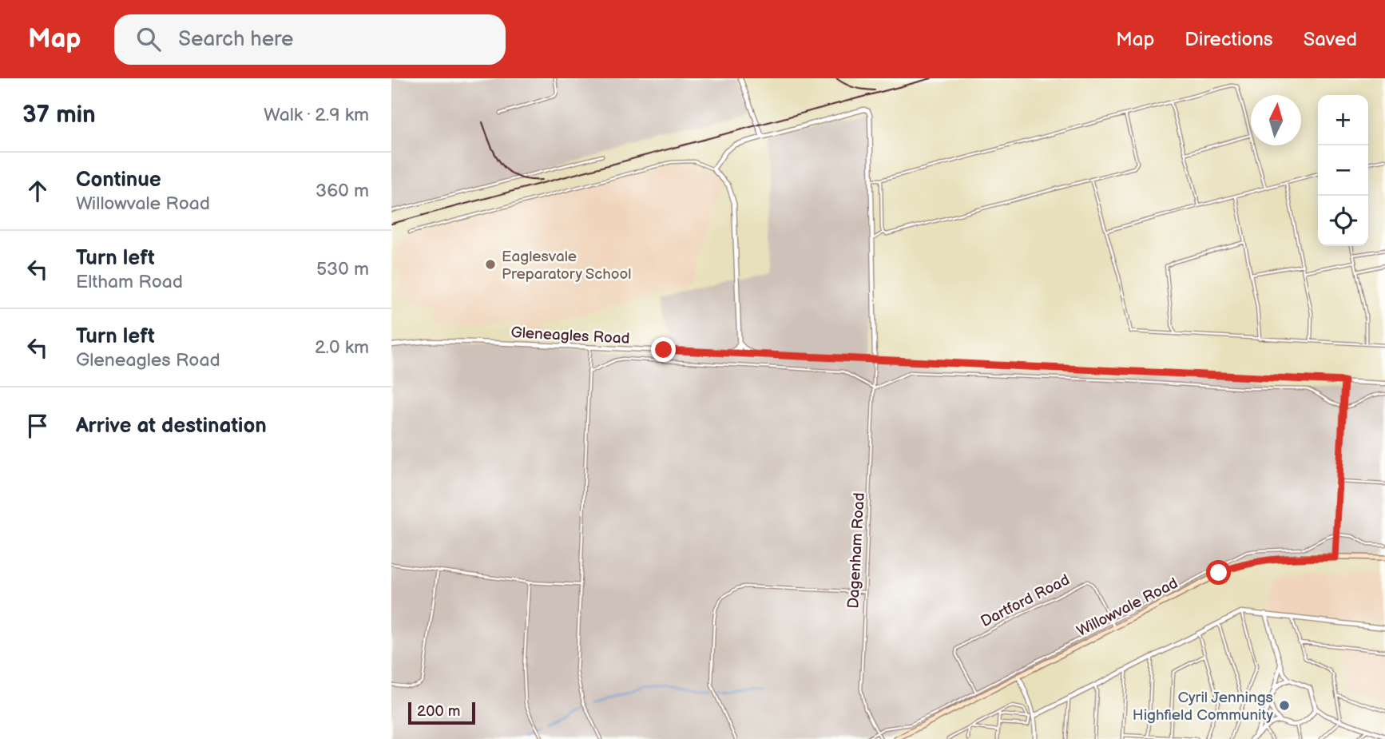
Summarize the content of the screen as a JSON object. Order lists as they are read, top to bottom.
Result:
{
  "streets": {
    "main road": ["Willowvale Road"],
    "street": ["Gleneagles Road", "Dagenham Road", "Dartford Road"]
  },
  "crossings": [
    ["Gleneagles Road", "Dagenham Road"],
    ["Dartford Road", "Willowvale Road"]
  ],
  "places": ["Eaglesvale Preparatory School", "Cyril Jennings Highfield Community"],
  "scale_bar": "200 m",
  "north": "top",
  "page": {
    "header": "Map",
    "search": "Search here",
    "nav": ["Map", "Directions", "Saved"],
    "heading": ["37 min", "Walk · 2.9 km"],
    "map_buttons": ["+", "−"],
    "list": [
      ["Continue", "Willowvale Road", "360 m"],
      ["Turn left", "Eltham Road", "530 m"],
      ["Turn left", "Gleneagles Road", "2.0 km"],
      "Arrive at destination"
    ],
    "scale": "200 m"
  }
}
